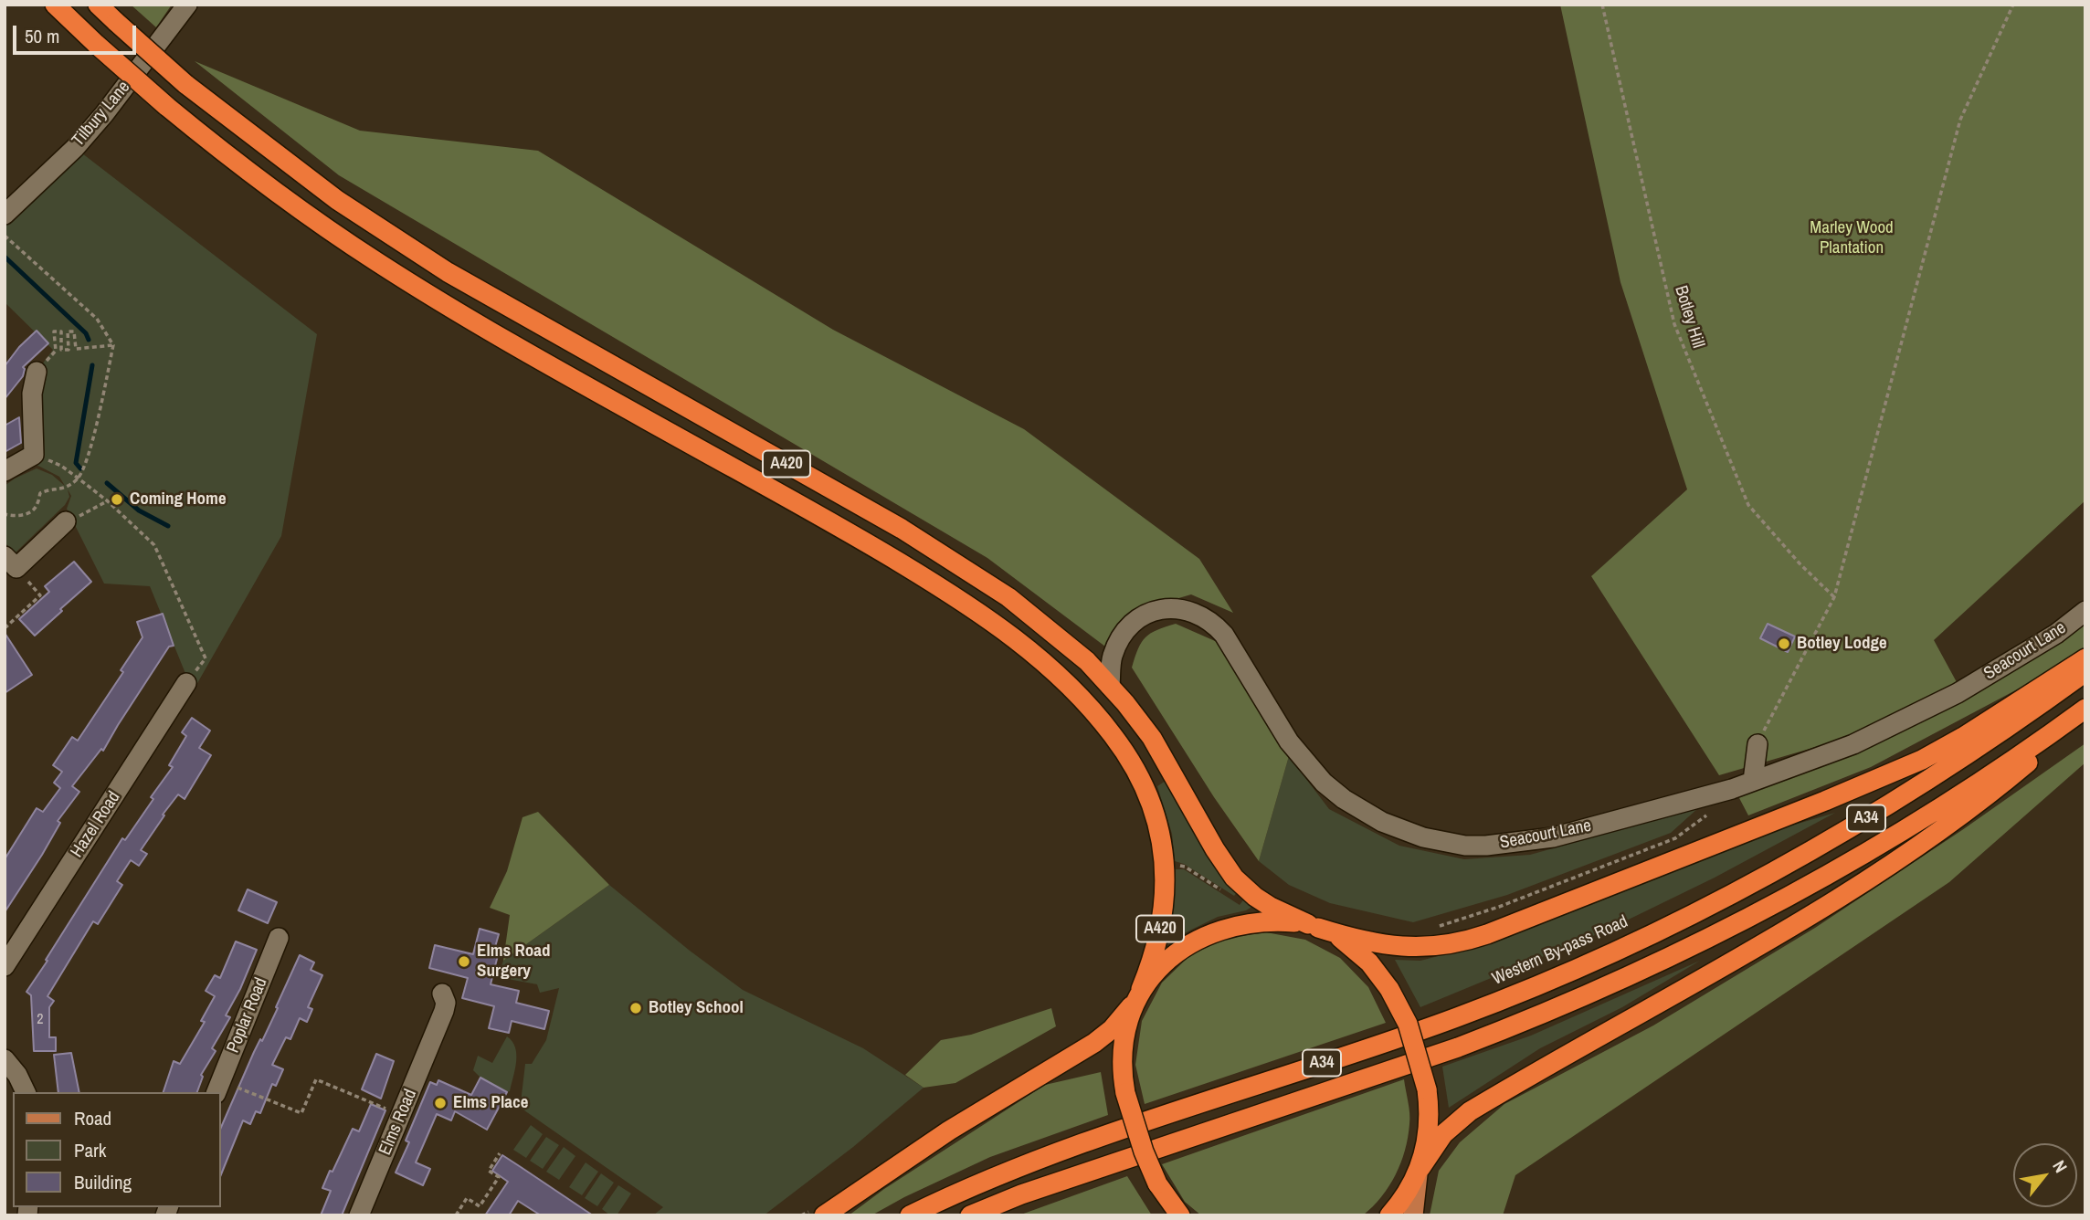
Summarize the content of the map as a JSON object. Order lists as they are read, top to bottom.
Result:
{
  "streets": {
    "highway": ["A420", "A34", "Western By-pass Road"],
    "street": [
      "Tilbury Lane",
      "Seacourt Lane",
      "Hazel Road",
      "Poplar Road",
      "Elms Road"
    ],
    "path": ["Botley Hill"]
  },
  "crossings": [
    ["A420", "Seacourt Lane"]
  ],
  "parks": ["Marley Wood Plantation"],
  "places": [
    "Coming Home",
    "Botley Lodge",
    "Elms Road Surgery",
    "Botley School",
    "Elms Place"
  ],
  "house_numbers": ["2"],
  "legend": ["Road", "Park", "Building"],
  "scale_bar": "50 m",
  "north": "top right"
}
